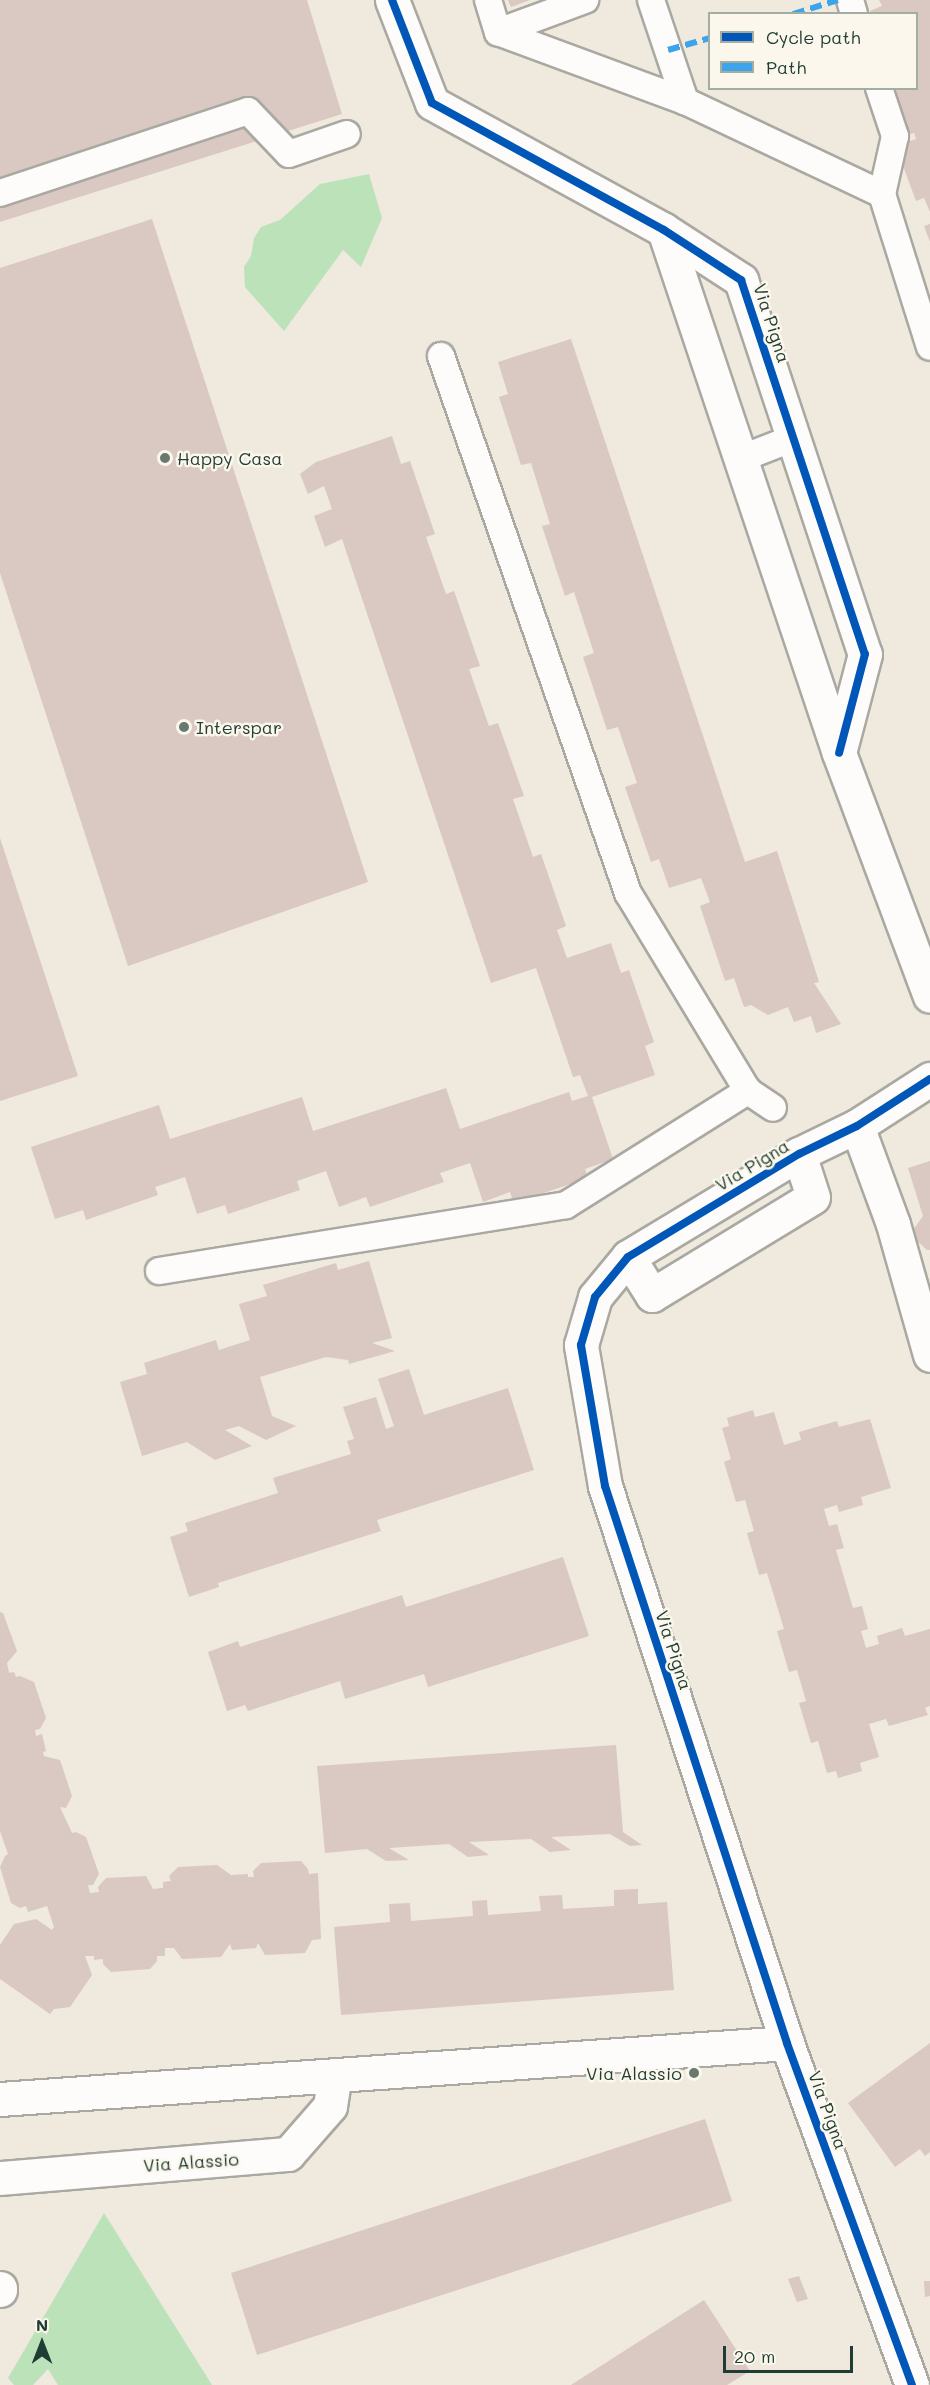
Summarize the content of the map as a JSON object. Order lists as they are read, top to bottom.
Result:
{
  "streets": {
    "street": ["Via Pigna", "Via Alassio"]
  },
  "places": ["Happy Casa", "Interspar", "Via Alassio"],
  "legend": ["Cycle path", "Path"],
  "scale_bar": "20 m",
  "north": "top"
}
